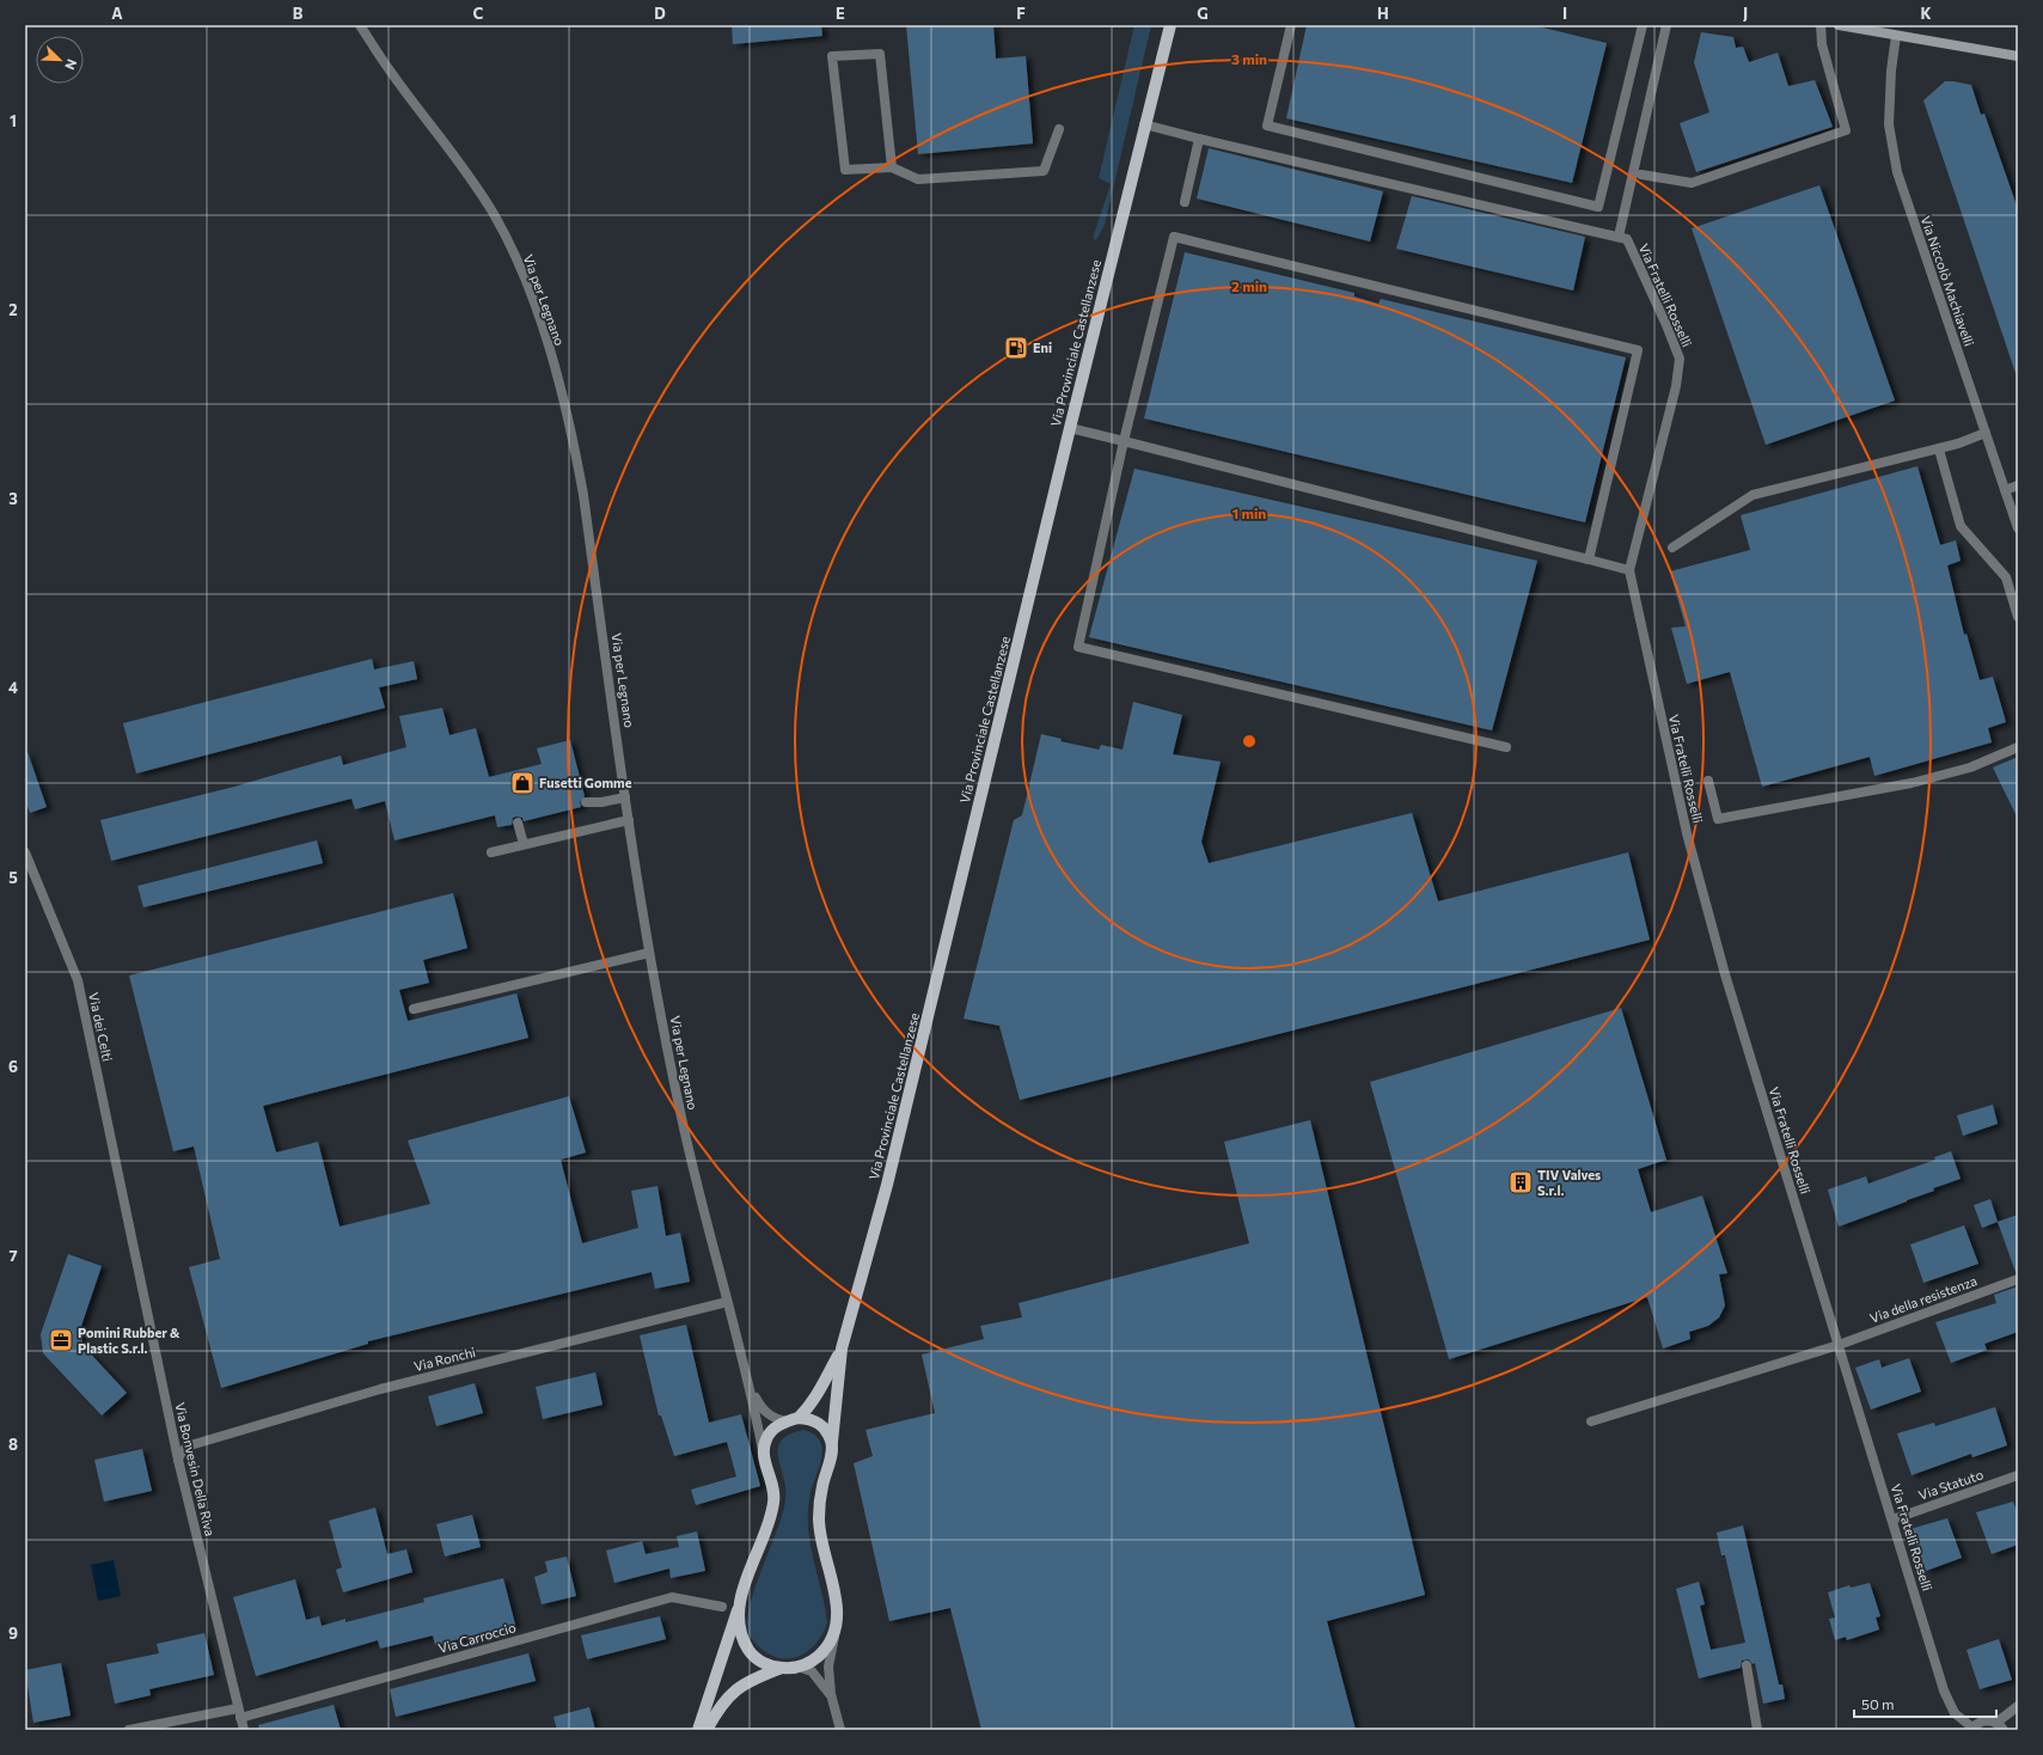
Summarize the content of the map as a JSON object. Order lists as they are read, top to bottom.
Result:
{
  "streets": {
    "main road": ["Via Provinciale Castellanzese"],
    "street": [
      "Via Niccolò Machiavelli",
      "Via Fratelli Rosselli",
      "Via per Legnano",
      "Via dei Celti",
      "Via della resistenza",
      "Via Ronchi",
      "Via Bonvesin Della Riva",
      "Via Statuto",
      "Via Carroccio"
    ]
  },
  "crossings": [
    ["Via Fratelli Rosselli", "Via della resistenza"],
    ["Via Fratelli Rosselli", "Via Statuto"],
    ["Via per Legnano", "Via Provinciale Castellanzese"],
    ["Via per Legnano", "Via Ronchi"],
    ["Via dei Celti", "Via Bonvesin Della Riva"],
    ["Via Ronchi", "Via Bonvesin Della Riva"],
    ["Via Bonvesin Della Riva", "Via Carroccio"]
  ],
  "places": {
    "fuel station": ["Eni"],
    "shop": ["Fusetti Gomme"],
    "building": ["TIV Valves S.r.l."],
    "office": ["Pomini Rubber & Plastic S.r.l."]
  },
  "scale_bar": "50 m",
  "north": "bottom right",
  "grid": {
    "columns": [
      "A",
      "B",
      "C",
      "D",
      "E",
      "F",
      "G",
      "H",
      "I",
      "J",
      "K"
    ],
    "rows": [
      "1",
      "2",
      "3",
      "4",
      "5",
      "6",
      "7",
      "8",
      "9"
    ]
  },
  "rings": ["3 min", "2 min", "1 min"]
}
